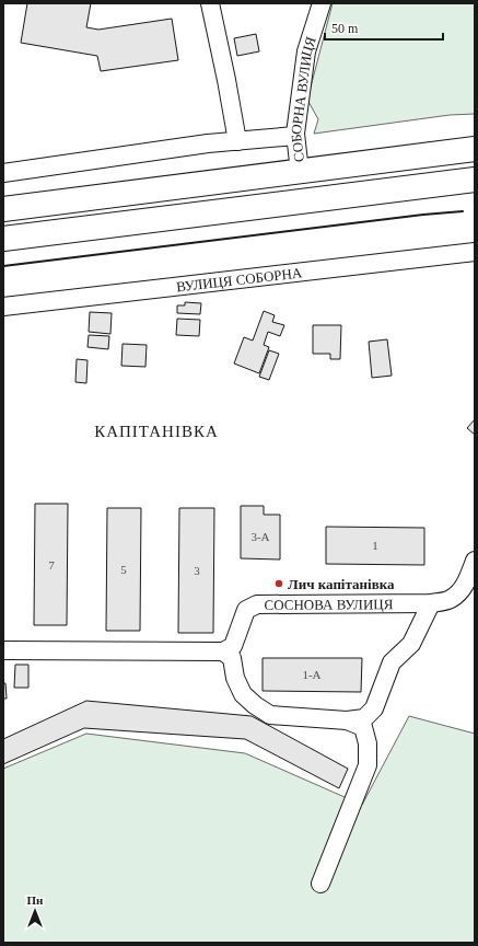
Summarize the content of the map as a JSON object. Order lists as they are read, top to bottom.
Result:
{
  "streets": {
    "street": ["СОБОРНА ВУЛИЦЯ", "ВУЛИЦЯ СОБОРНА", "СОСНОВА ВУЛИЦЯ"]
  },
  "districts": ["КАПІТАНІВКА"],
  "places": ["Лич капітанівка"],
  "house_numbers": [
    "3-А",
    "1",
    "7",
    "5",
    "3",
    "1-А"
  ],
  "scale_bar": "50 m",
  "north": "top"
}
